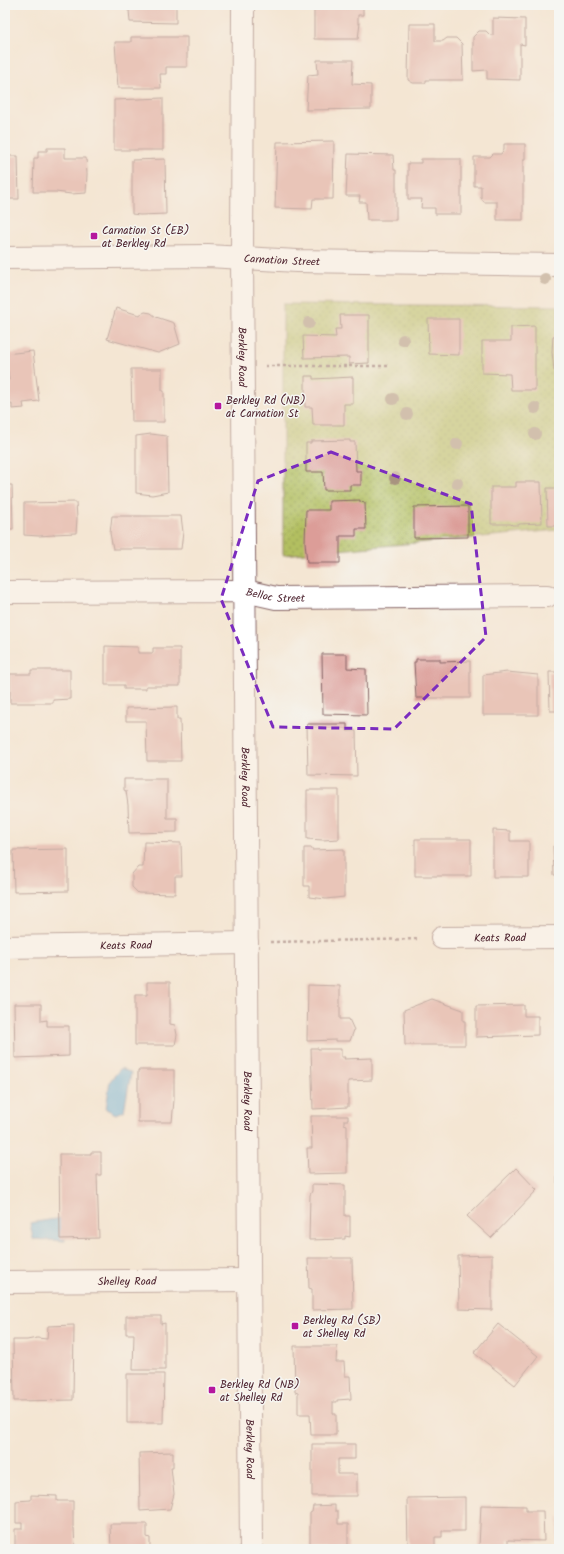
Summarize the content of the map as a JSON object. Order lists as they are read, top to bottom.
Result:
{
  "streets": {
    "street": [
      "Carnation Street",
      "Berkley Road",
      "Belloc Street",
      "Keats Road",
      "Shelley Road"
    ]
  },
  "crossings": [
    ["Carnation Street", "Berkley Road"],
    ["Berkley Road", "Belloc Street"],
    ["Berkley Road", "Keats Road"],
    ["Berkley Road", "Shelley Road"]
  ],
  "places": {
    "transit": [
      "Carnation St (EB) at Berkley Rd",
      "Berkley Rd (NB) at Carnation St",
      "Berkley Rd (SB) at Shelley Rd",
      "Berkley Rd (NB) at Shelley Rd"
    ]
  }
}
